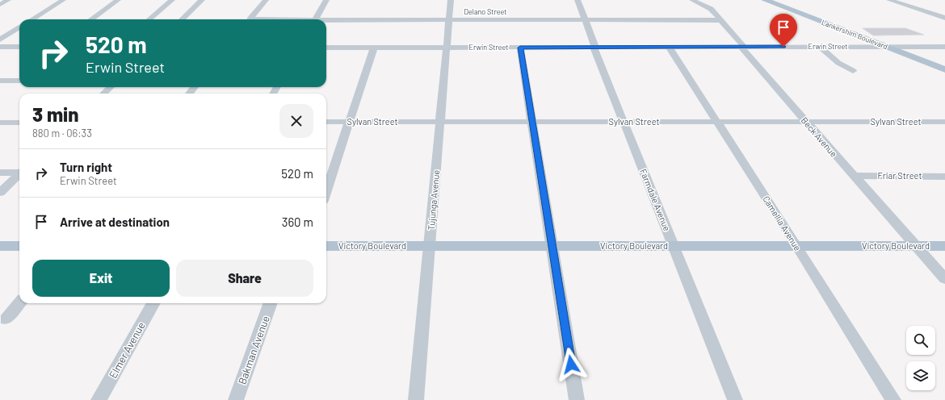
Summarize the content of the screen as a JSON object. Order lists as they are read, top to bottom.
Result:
{
  "streets": {
    "main road": ["Lankershim Boulevard", "Victory Boulevard"],
    "street": [
      "Delano Street",
      "Erwin Street",
      "Sylvan Street",
      "Beck Avenue",
      "Friar Street",
      "Tujunga Avenue",
      "Farmdale Avenue",
      "Camellia Avenue",
      "Elmer Avenue",
      "Bakman Avenue"
    ]
  },
  "crossings": [
    ["Delano Street", "Beck Avenue"],
    ["Delano Street", "Tujunga Avenue"],
    ["Delano Street", "Farmdale Avenue"],
    ["Lankershim Boulevard", "Erwin Street"],
    ["Erwin Street", "Beck Avenue"],
    ["Erwin Street", "Tujunga Avenue"],
    ["Erwin Street", "Farmdale Avenue"],
    ["Erwin Street", "Camellia Avenue"],
    ["Sylvan Street", "Beck Avenue"],
    ["Sylvan Street", "Tujunga Avenue"],
    ["Sylvan Street", "Farmdale Avenue"],
    ["Sylvan Street", "Camellia Avenue"],
    ["Beck Avenue", "Friar Street"],
    ["Beck Avenue", "Victory Boulevard"],
    ["Tujunga Avenue", "Victory Boulevard"],
    ["Farmdale Avenue", "Victory Boulevard"],
    ["Camellia Avenue", "Victory Boulevard"]
  ],
  "page": {
    "turn": ["520 m", "Erwin Street"],
    "heading": ["3 min", "880 m · 06:33"],
    "list": [
      {
        "name": "Turn right",
        "note": "Erwin Street",
        "value": "520 m"
      },
      {
        "name": "Arrive at destination",
        "value": "360 m"
      }
    ],
    "buttons": ["Exit", "Share"]
  }
}
